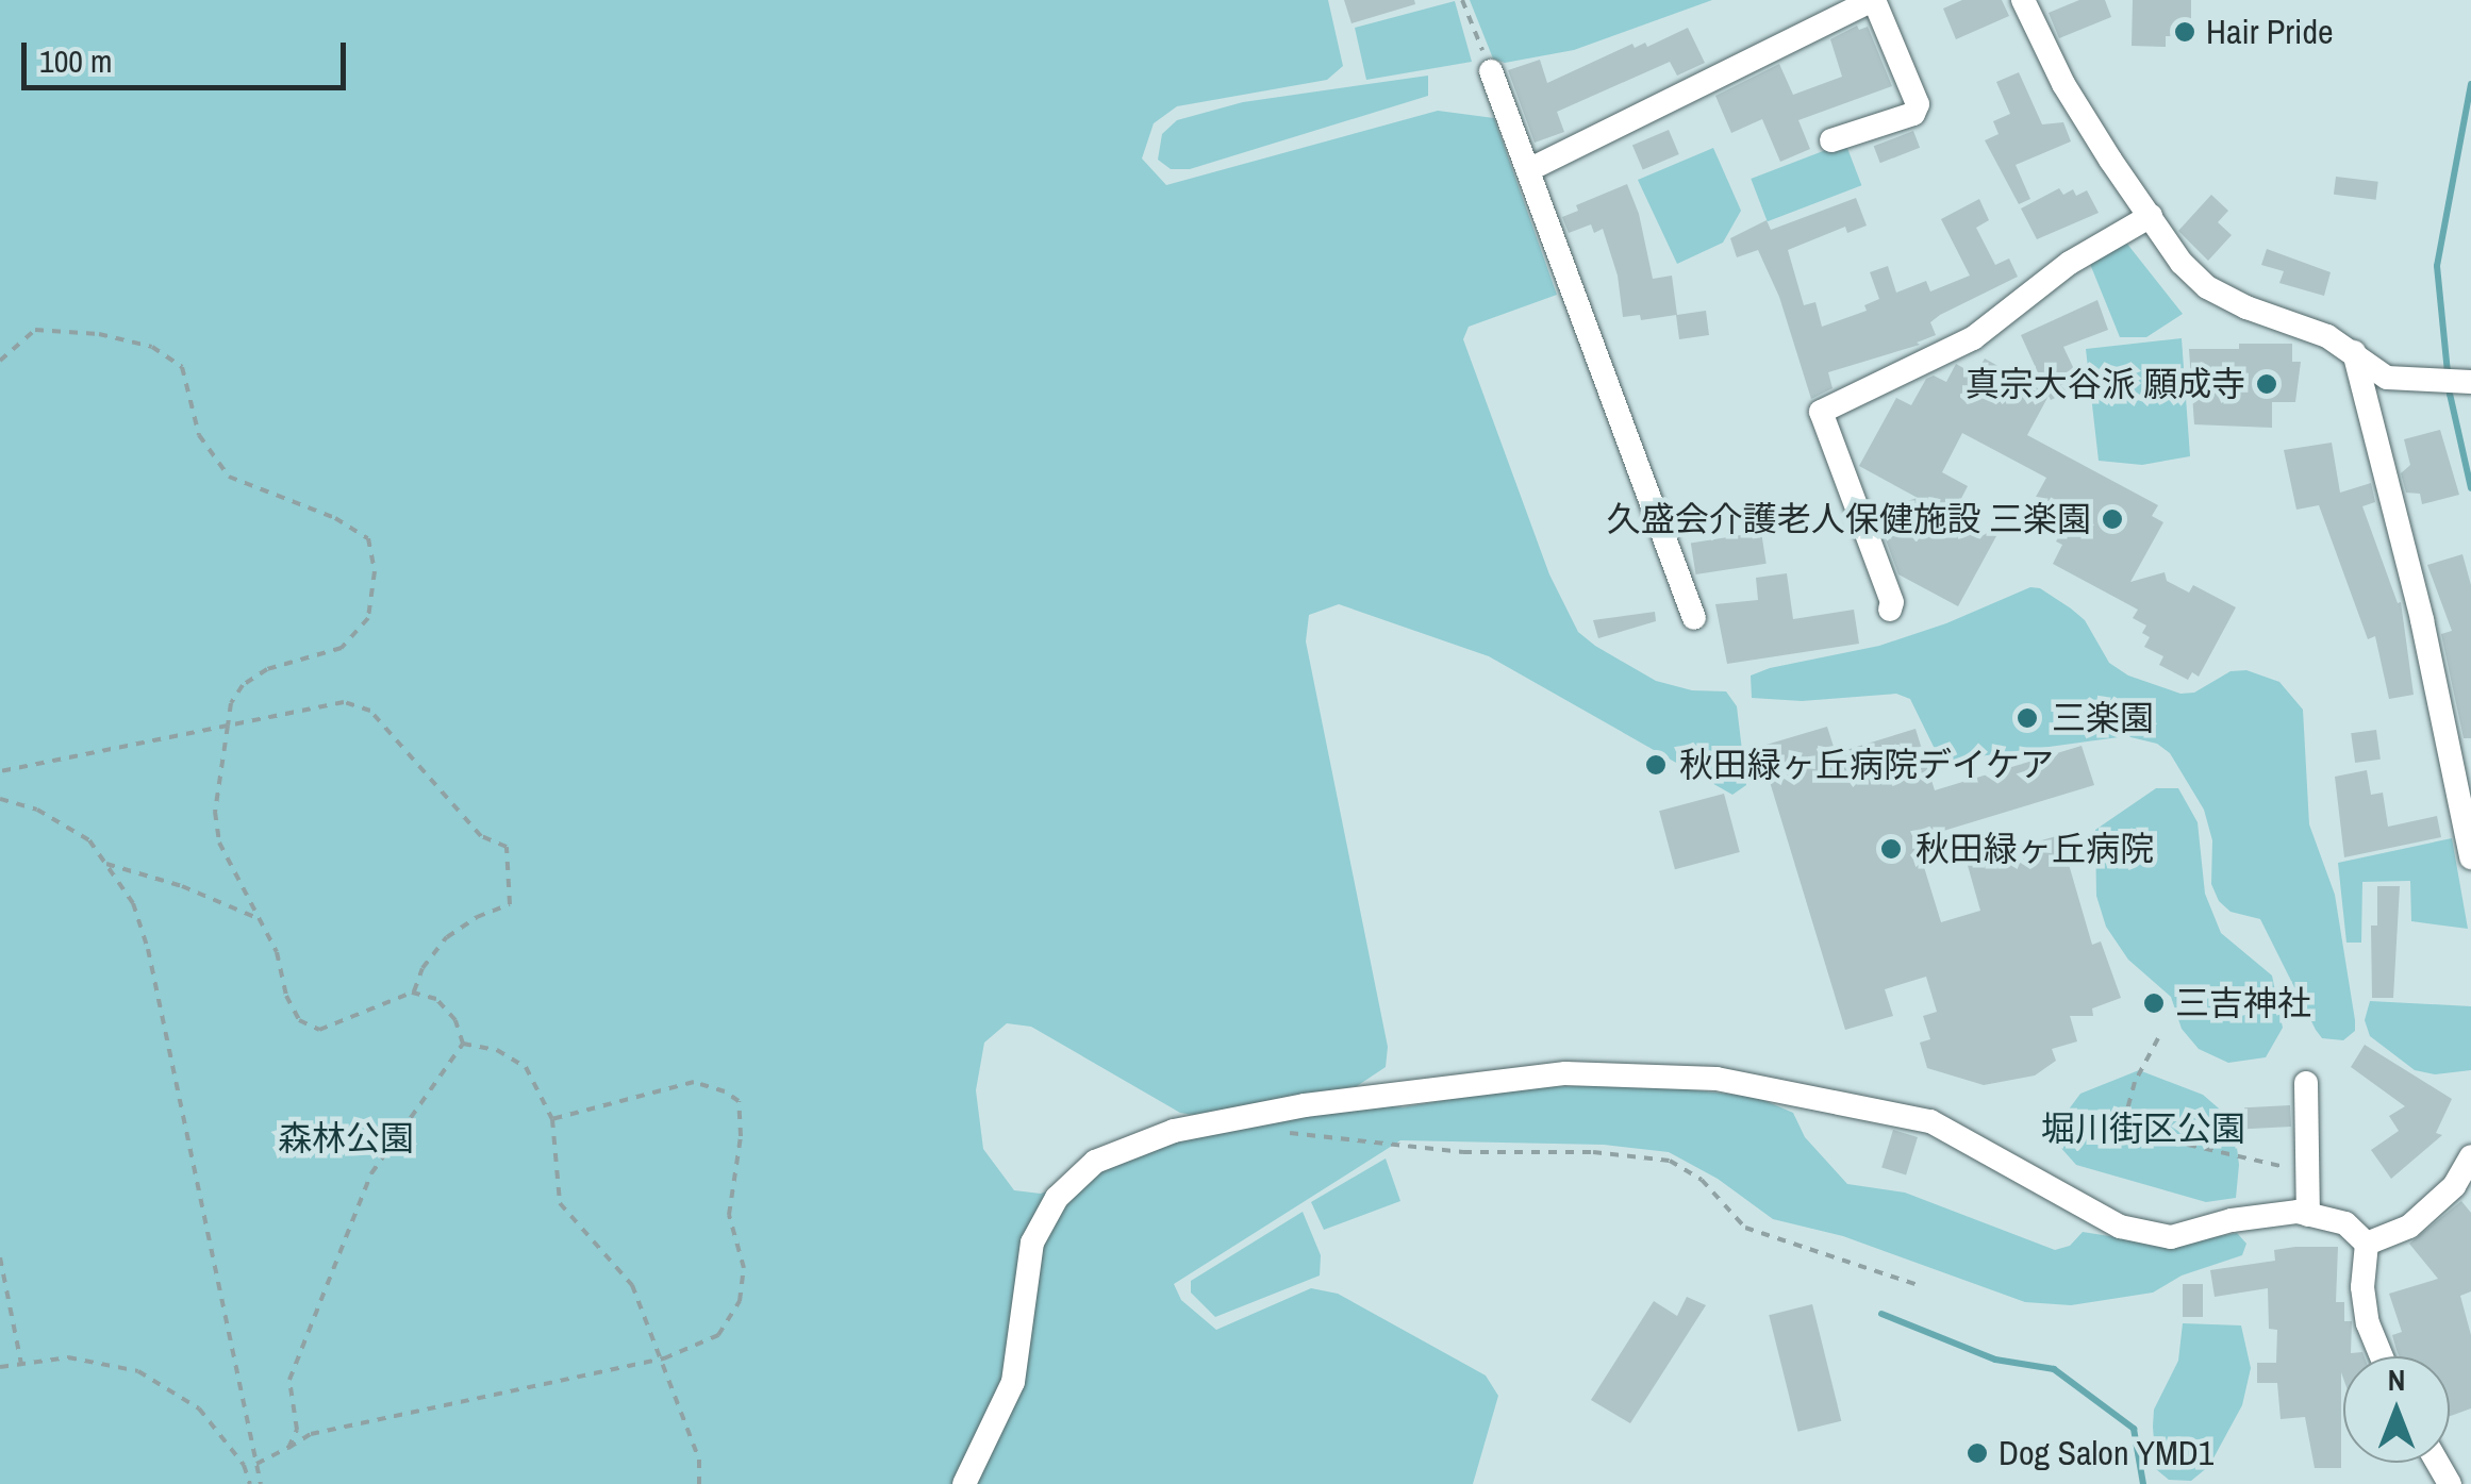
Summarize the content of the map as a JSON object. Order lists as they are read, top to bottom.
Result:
{
  "parks": ["堀川街区公園", "森林公園"],
  "places": [
    "Hair Pride",
    "真宗大谷派 願成寺",
    "久盛会介護老人保健施設 三楽園",
    "三楽園",
    "秋田緑ヶ丘病院デイケア",
    "秋田緑ヶ丘病院",
    "三吉神社",
    "Dog Salon YMD1"
  ],
  "scale_bar": "100 m",
  "north": "top"
}
